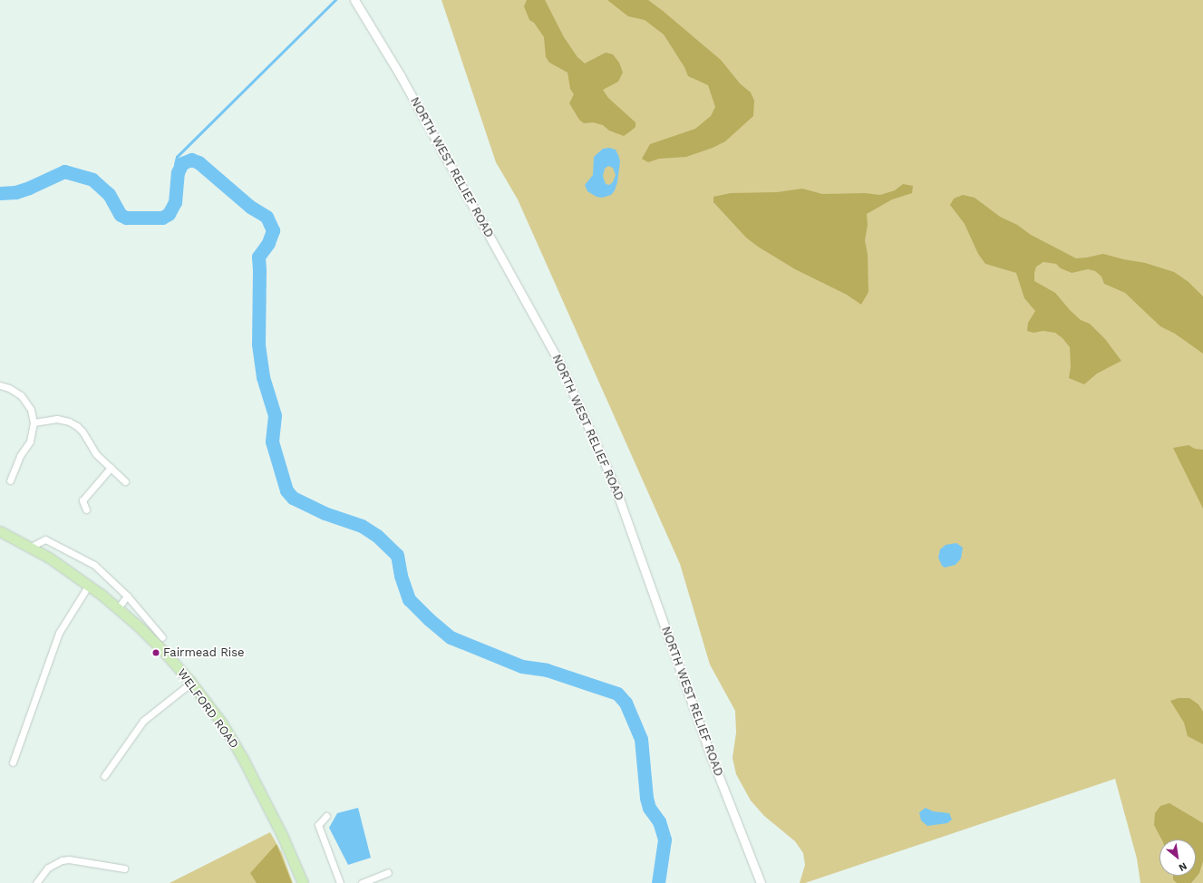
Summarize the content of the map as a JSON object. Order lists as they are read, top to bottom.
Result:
{
  "streets": {
    "main road": ["WELFORD ROAD"],
    "street": ["NORTH WEST RELIEF ROAD"]
  },
  "places": ["Fairmead Rise"],
  "north": "bottom right"
}
